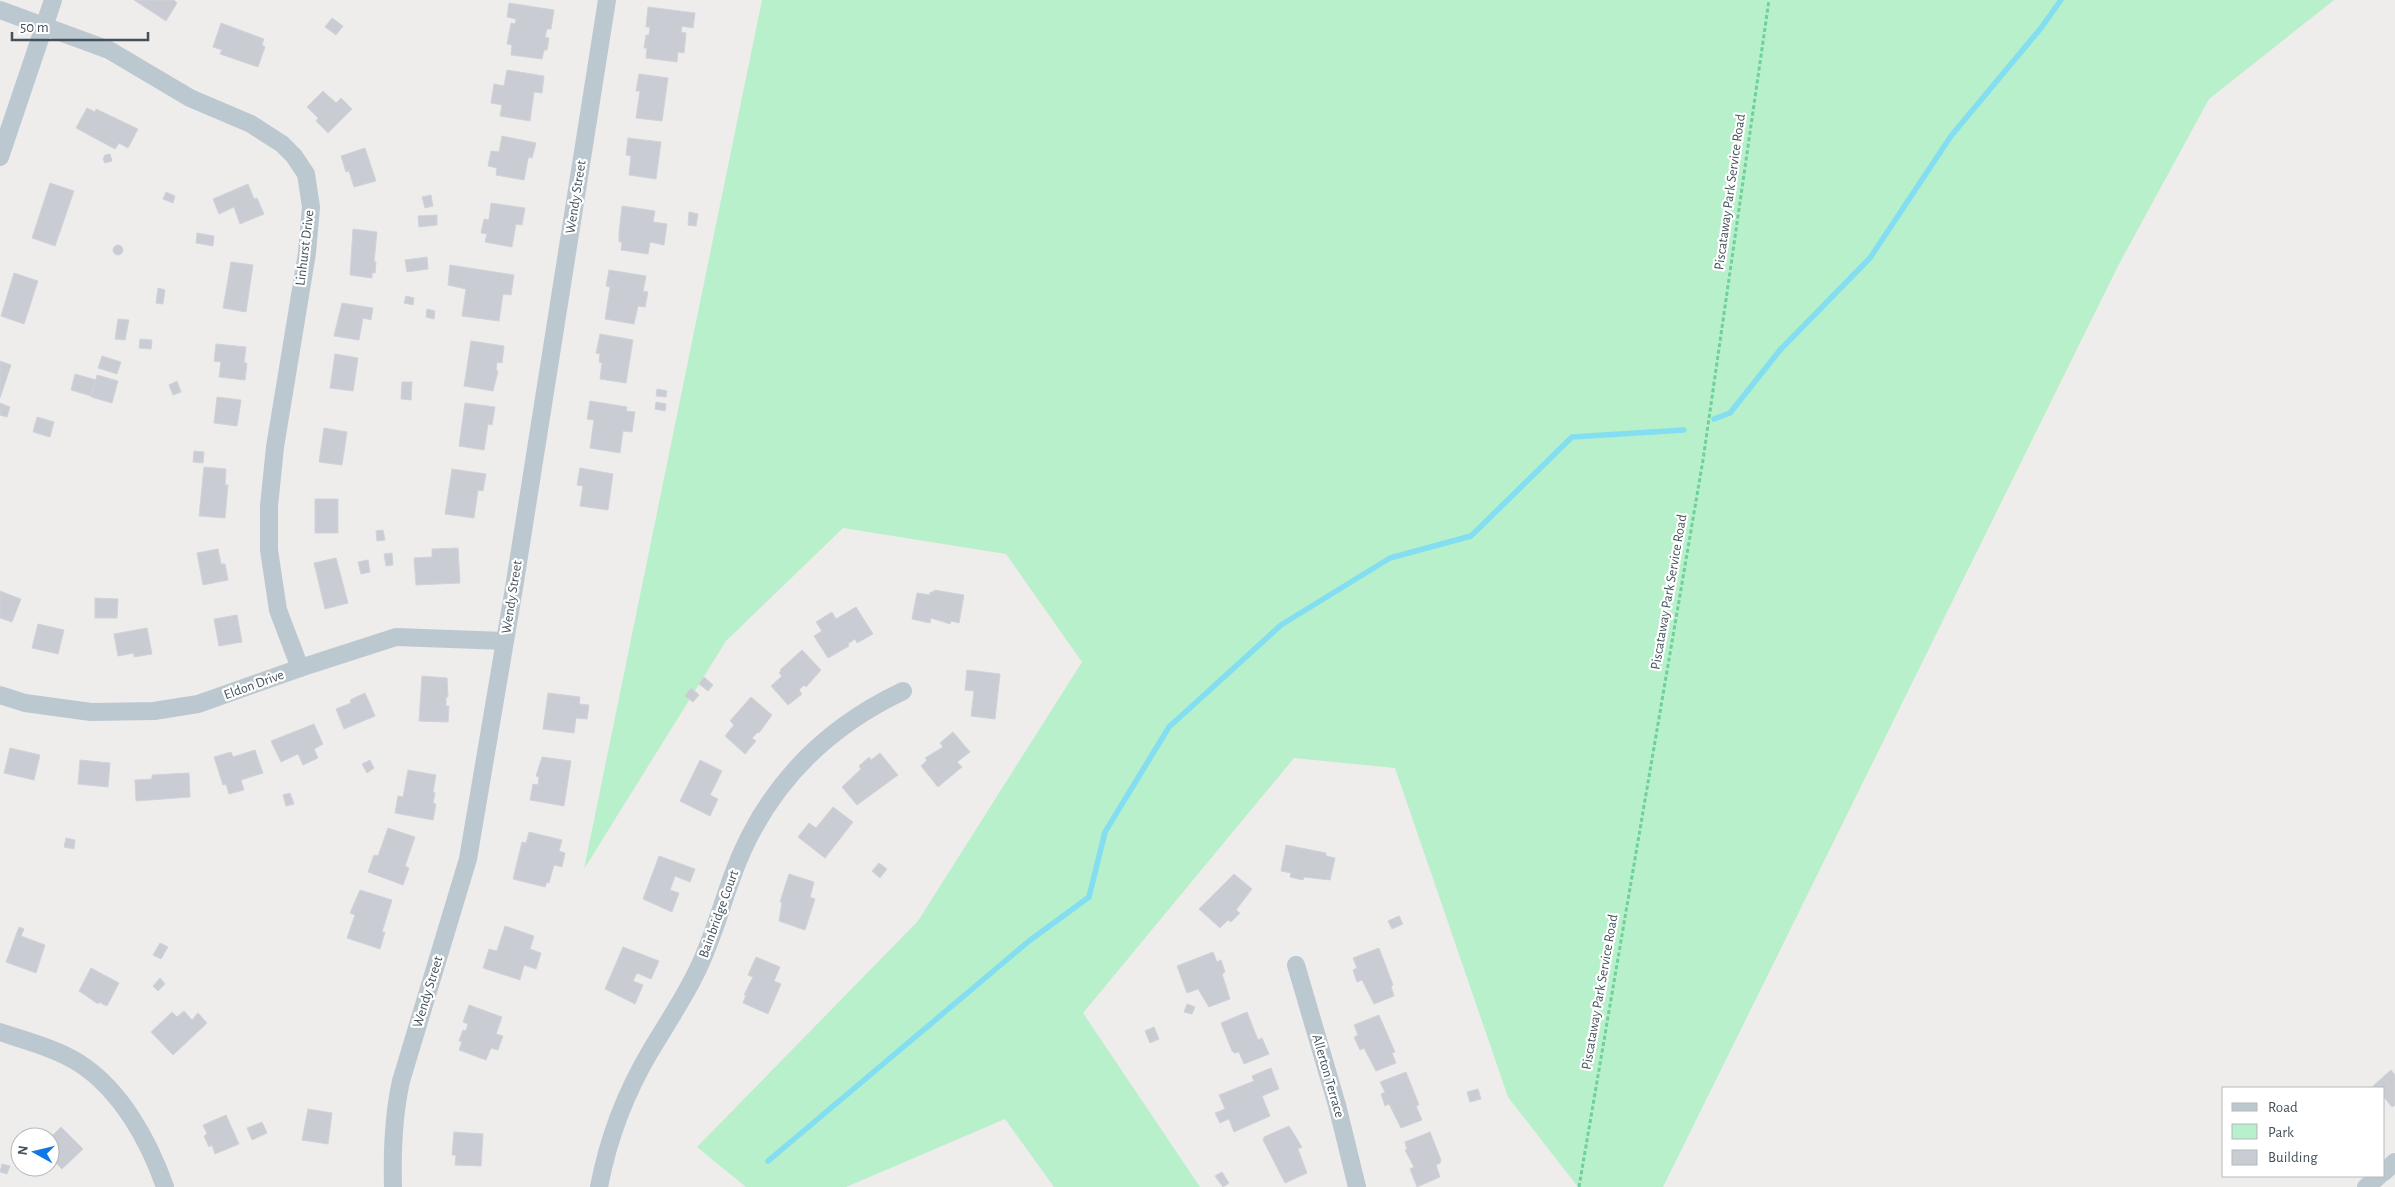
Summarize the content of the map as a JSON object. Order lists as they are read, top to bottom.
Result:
{
  "streets": {
    "street": [
      "Wendy Street",
      "Linhurst Drive",
      "Eldon Drive",
      "Bainbridge Court",
      "Allerton Terrace"
    ],
    "path": ["Piscataway Park Service Road"]
  },
  "crossings": [
    ["Wendy Street", "Eldon Drive"],
    ["Linhurst Drive", "Eldon Drive"]
  ],
  "legend": ["Road", "Park", "Building"],
  "scale_bar": "50 m",
  "north": "left"
}
